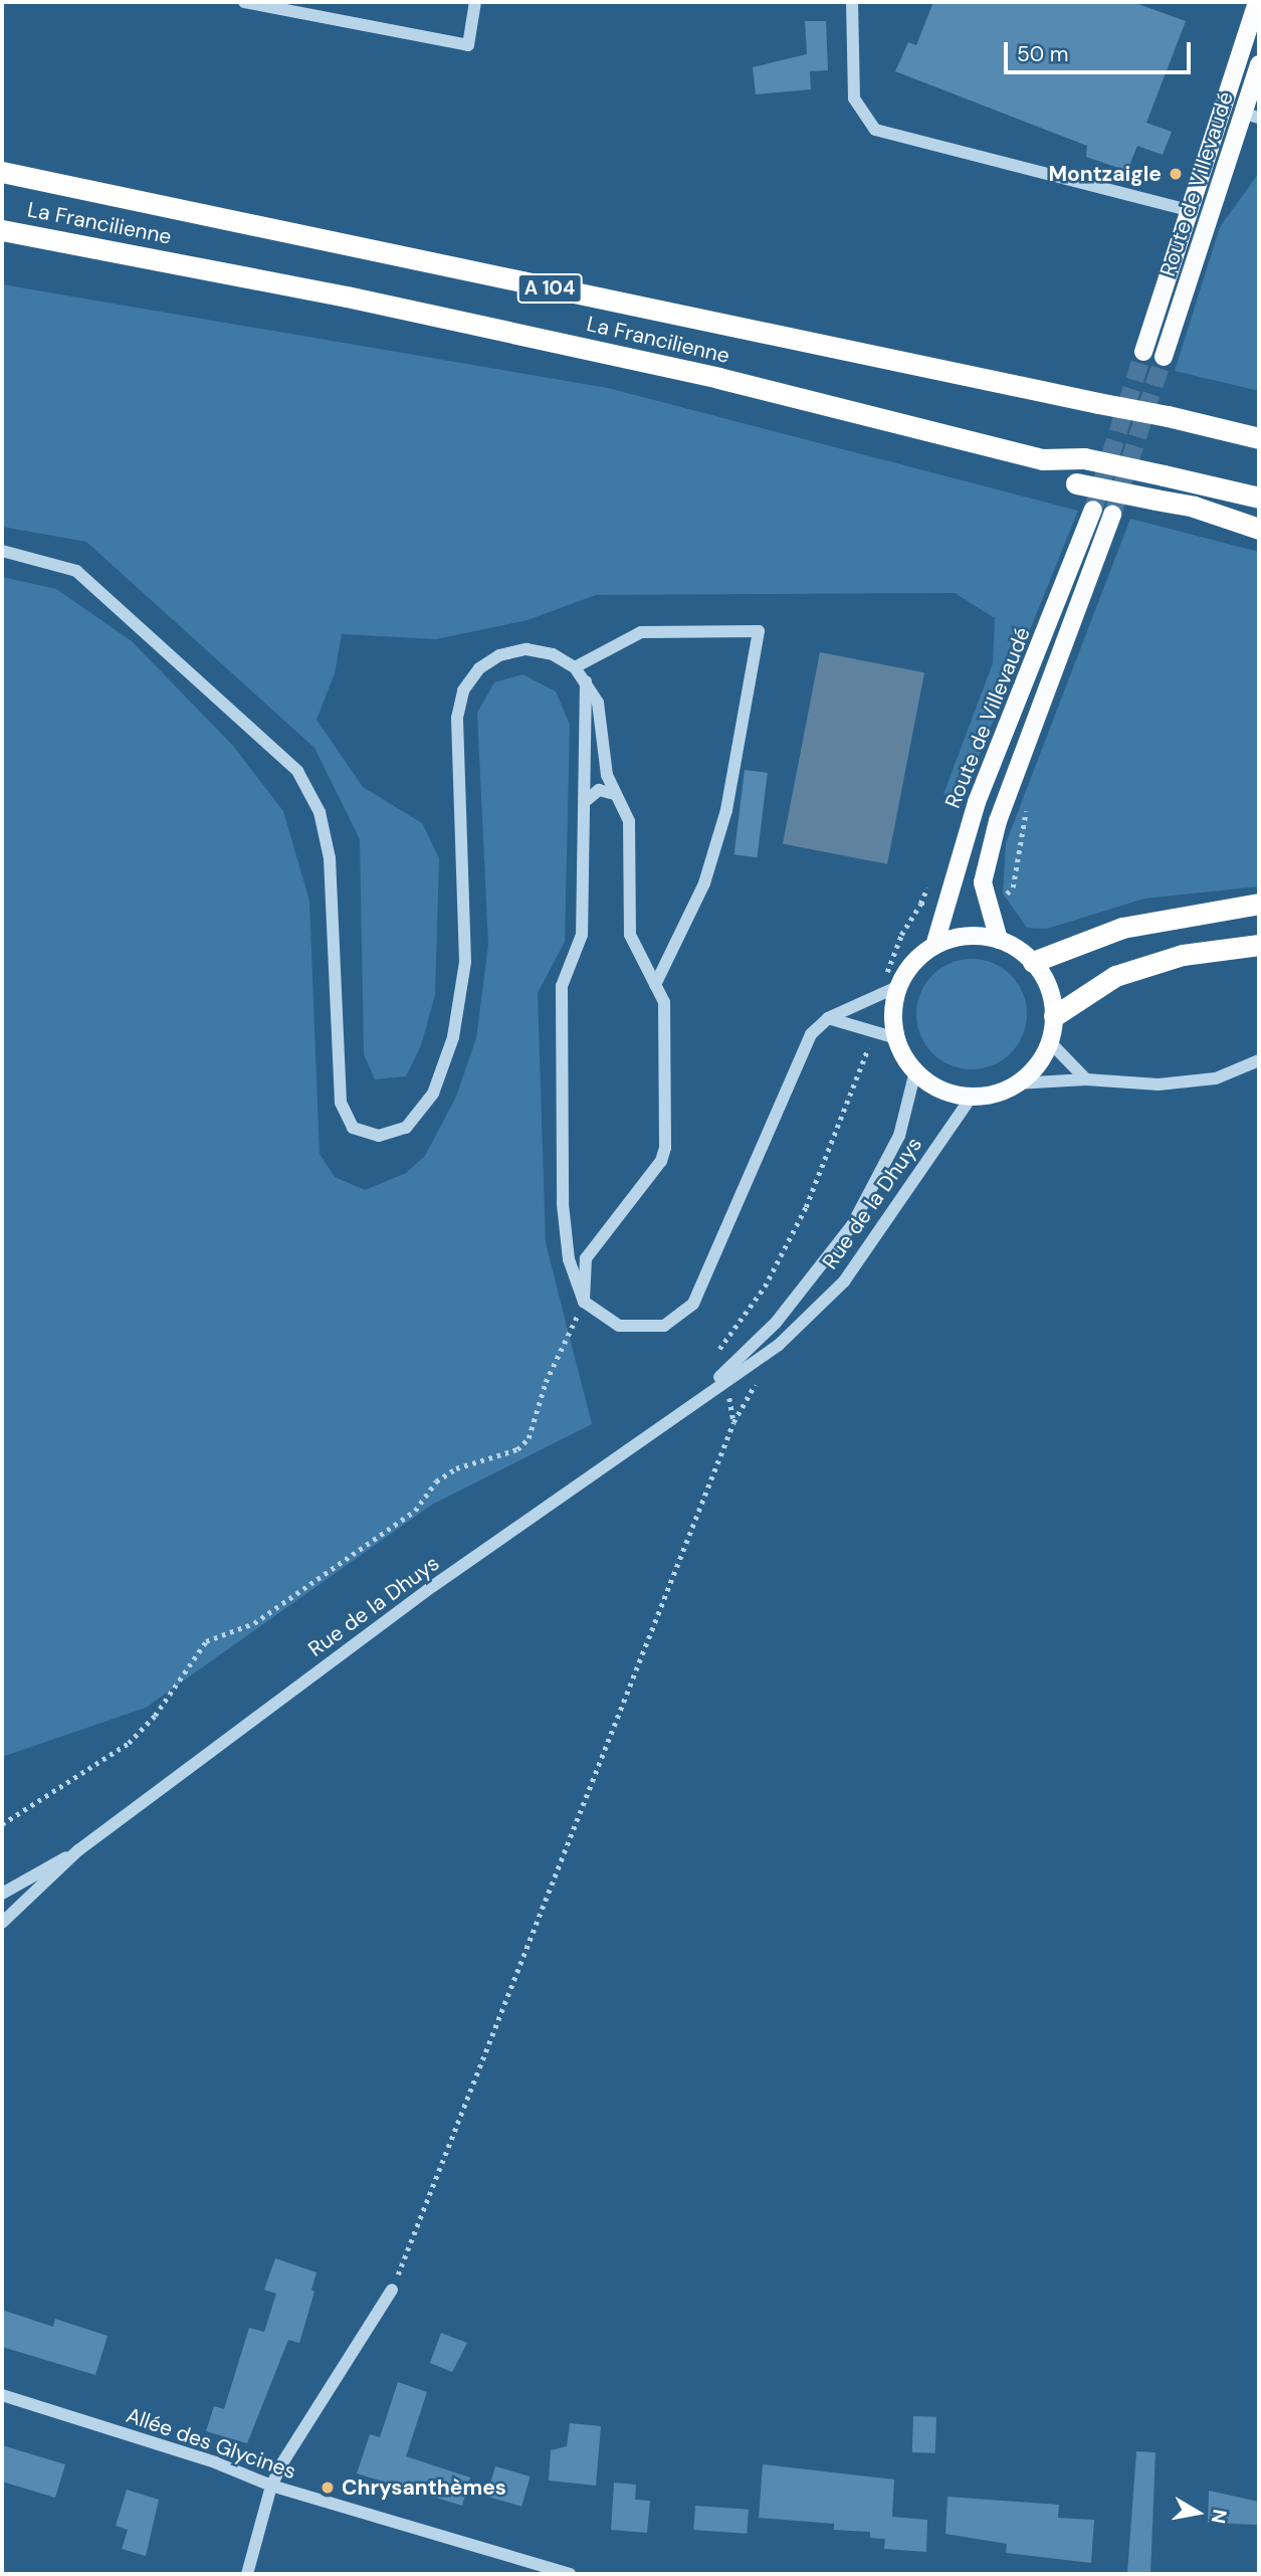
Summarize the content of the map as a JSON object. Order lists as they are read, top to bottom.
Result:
{
  "streets": {
    "highway": ["La Francilienne", "A 104"],
    "main road": ["Route de Villevaudé"],
    "street": ["Rue de la Dhuys", "Allée des Glycines"]
  },
  "crossings": [
    ["Route de Villevaudé", "Rue de la Dhuys"]
  ],
  "places": ["Montzaigle", "Chrysanthèmes"],
  "scale_bar": "50 m",
  "north": "right"
}
